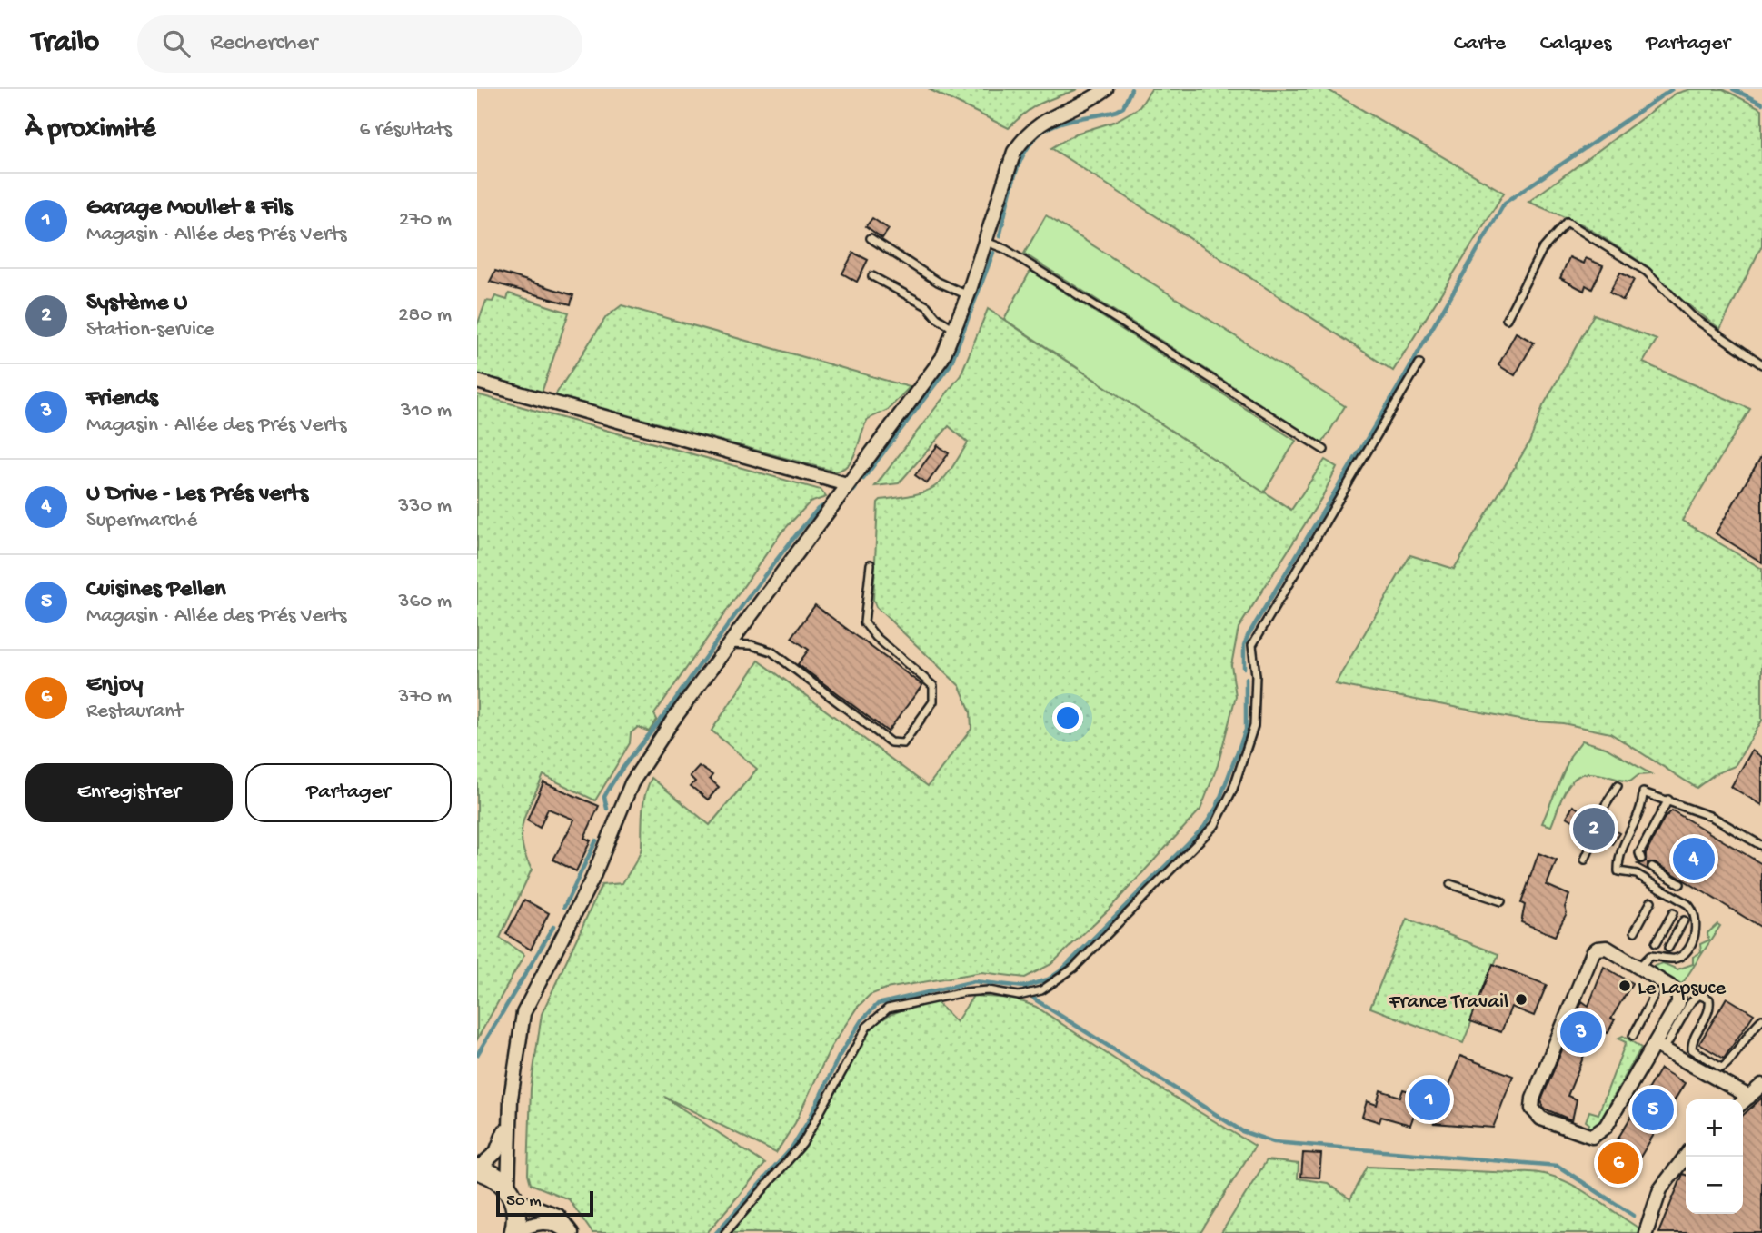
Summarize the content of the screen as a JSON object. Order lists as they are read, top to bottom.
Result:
{
  "places": ["Le Lapsuce", "France Travail"],
  "scale_bar": "50 m",
  "page": {
    "header": "Trailo",
    "search": "Rechercher",
    "nav": ["Carte", "Calques", "Partager"],
    "heading": ["À proximité", "6 résultats"],
    "list": [
      {
        "mark": "1",
        "name": "Garage Moullet & Fils",
        "note": "Magasin · Allée des Prés Verts",
        "value": "270 m"
      },
      {
        "mark": "2",
        "name": "Système U",
        "note": "Station-service",
        "value": "280 m"
      },
      {
        "mark": "3",
        "name": "Friends",
        "note": "Magasin · Allée des Prés Verts",
        "value": "310 m"
      },
      {
        "mark": "4",
        "name": "U Drive - Les Prés verts",
        "note": "Supermarché",
        "value": "330 m"
      },
      {
        "mark": "5",
        "name": "Cuisines Pellen",
        "note": "Magasin · Allée des Prés Verts",
        "value": "360 m"
      },
      {
        "mark": "6",
        "name": "Enjoy",
        "note": "Restaurant",
        "value": "370 m"
      }
    ],
    "buttons": ["Enregistrer", "Partager"],
    "pins": [
      "2",
      "4",
      "3",
      "1",
      "5",
      "6"
    ],
    "map_buttons": ["+", "−"],
    "scale": "50 m"
  }
}
